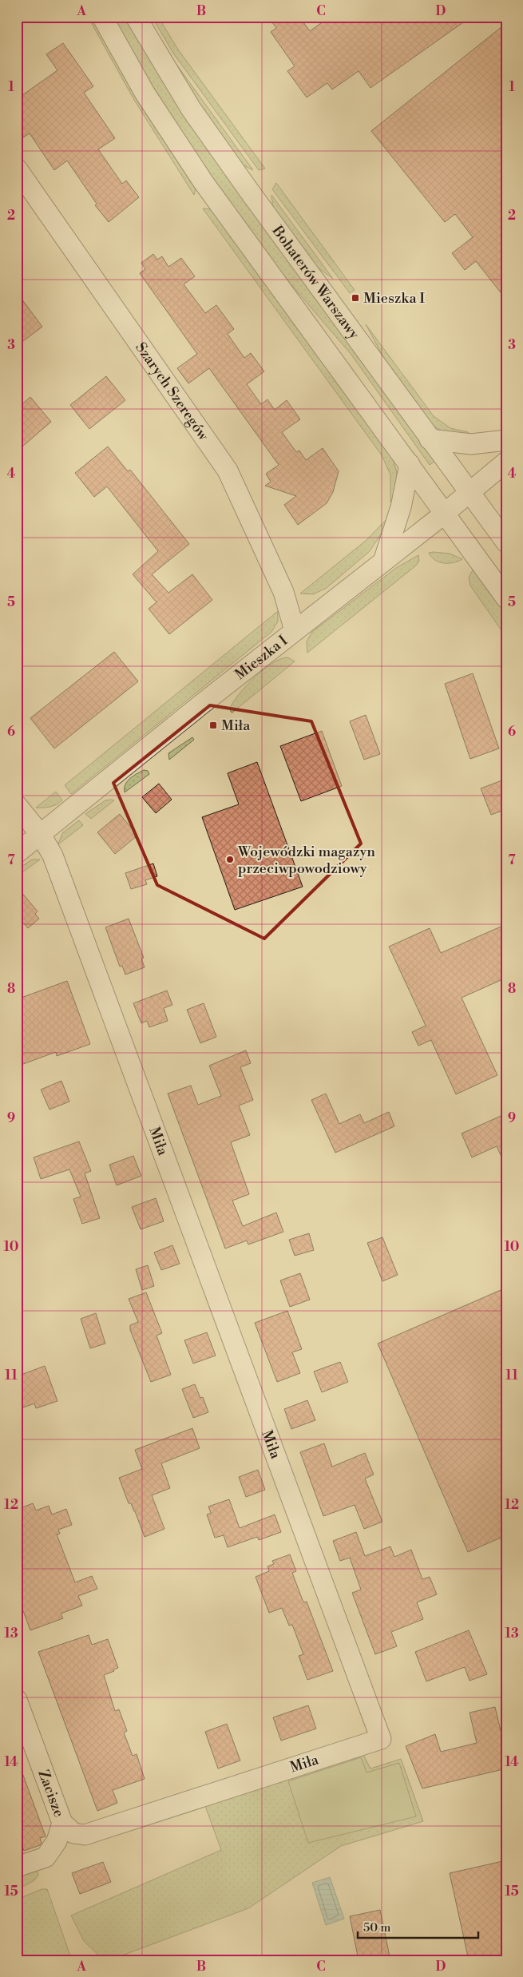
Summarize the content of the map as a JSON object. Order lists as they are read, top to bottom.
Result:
{
  "streets": {
    "street": [
      "Bohaterów Warszawy",
      "Szarych Szeregów",
      "Mieszka I",
      "Miła",
      "Zacisze"
    ]
  },
  "crossings": [
    ["Bohaterów Warszawy", "Mieszka I"],
    ["Szarych Szeregów", "Mieszka I"],
    ["Mieszka I", "Miła"],
    ["Miła", "Zacisze"]
  ],
  "places": {
    "transit": ["Mieszka I", "Miła"],
    "other": ["Wojewódzki magazyn przeciwpowodziowy"]
  },
  "scale_bar": "50 m",
  "grid": {
    "columns": [
      "A",
      "B",
      "C",
      "D"
    ],
    "rows": [
      "1",
      "2",
      "3",
      "4",
      "5",
      "6",
      "7",
      "8",
      "9",
      "10",
      "11",
      "12",
      "13",
      "14",
      "15"
    ]
  }
}
